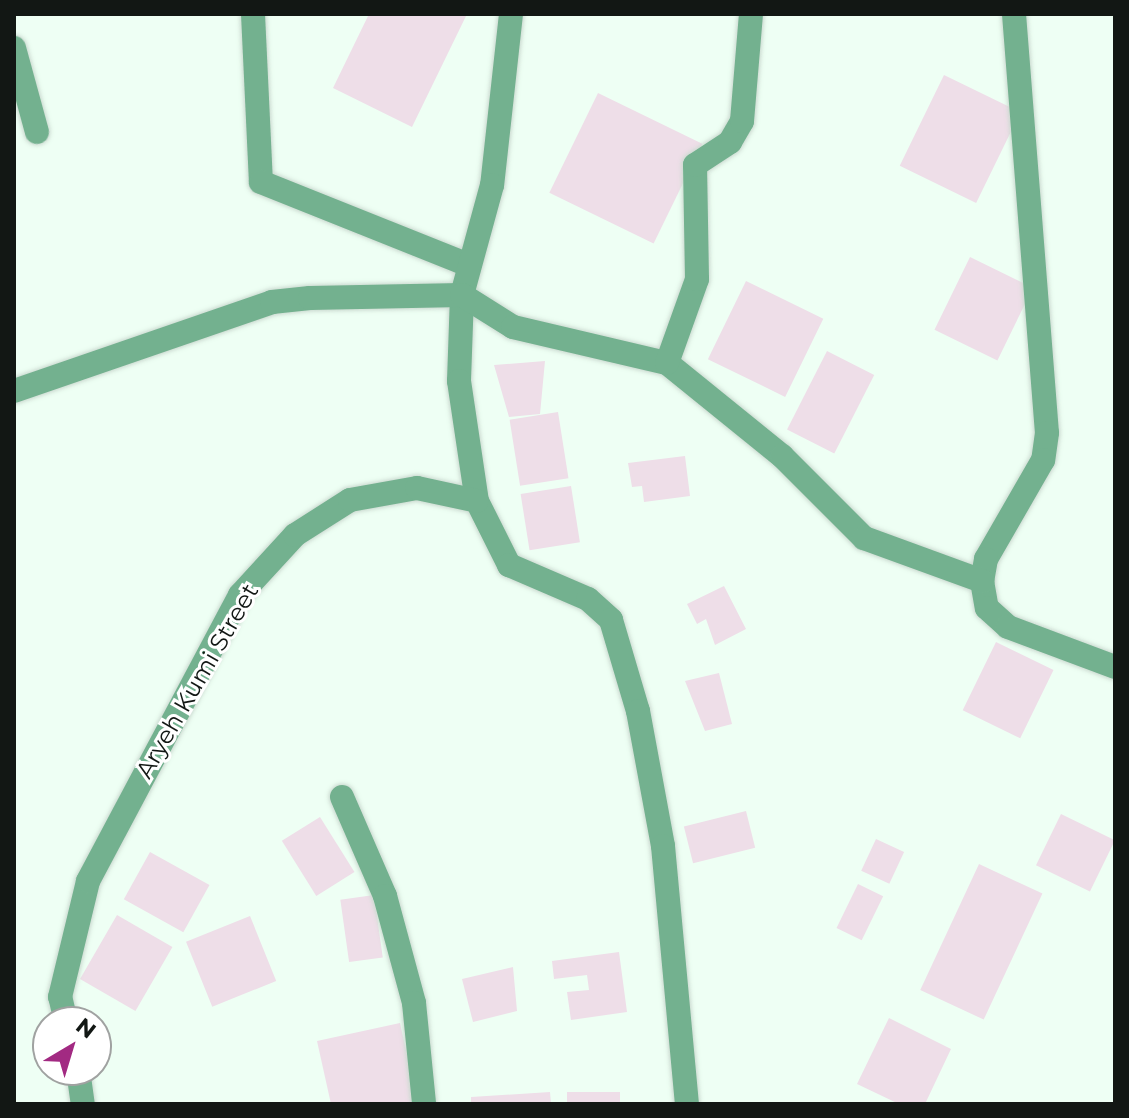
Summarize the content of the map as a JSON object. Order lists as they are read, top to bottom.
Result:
{
  "streets": {
    "street": ["Aryeh Kumi Street"]
  },
  "north": "top right"
}
